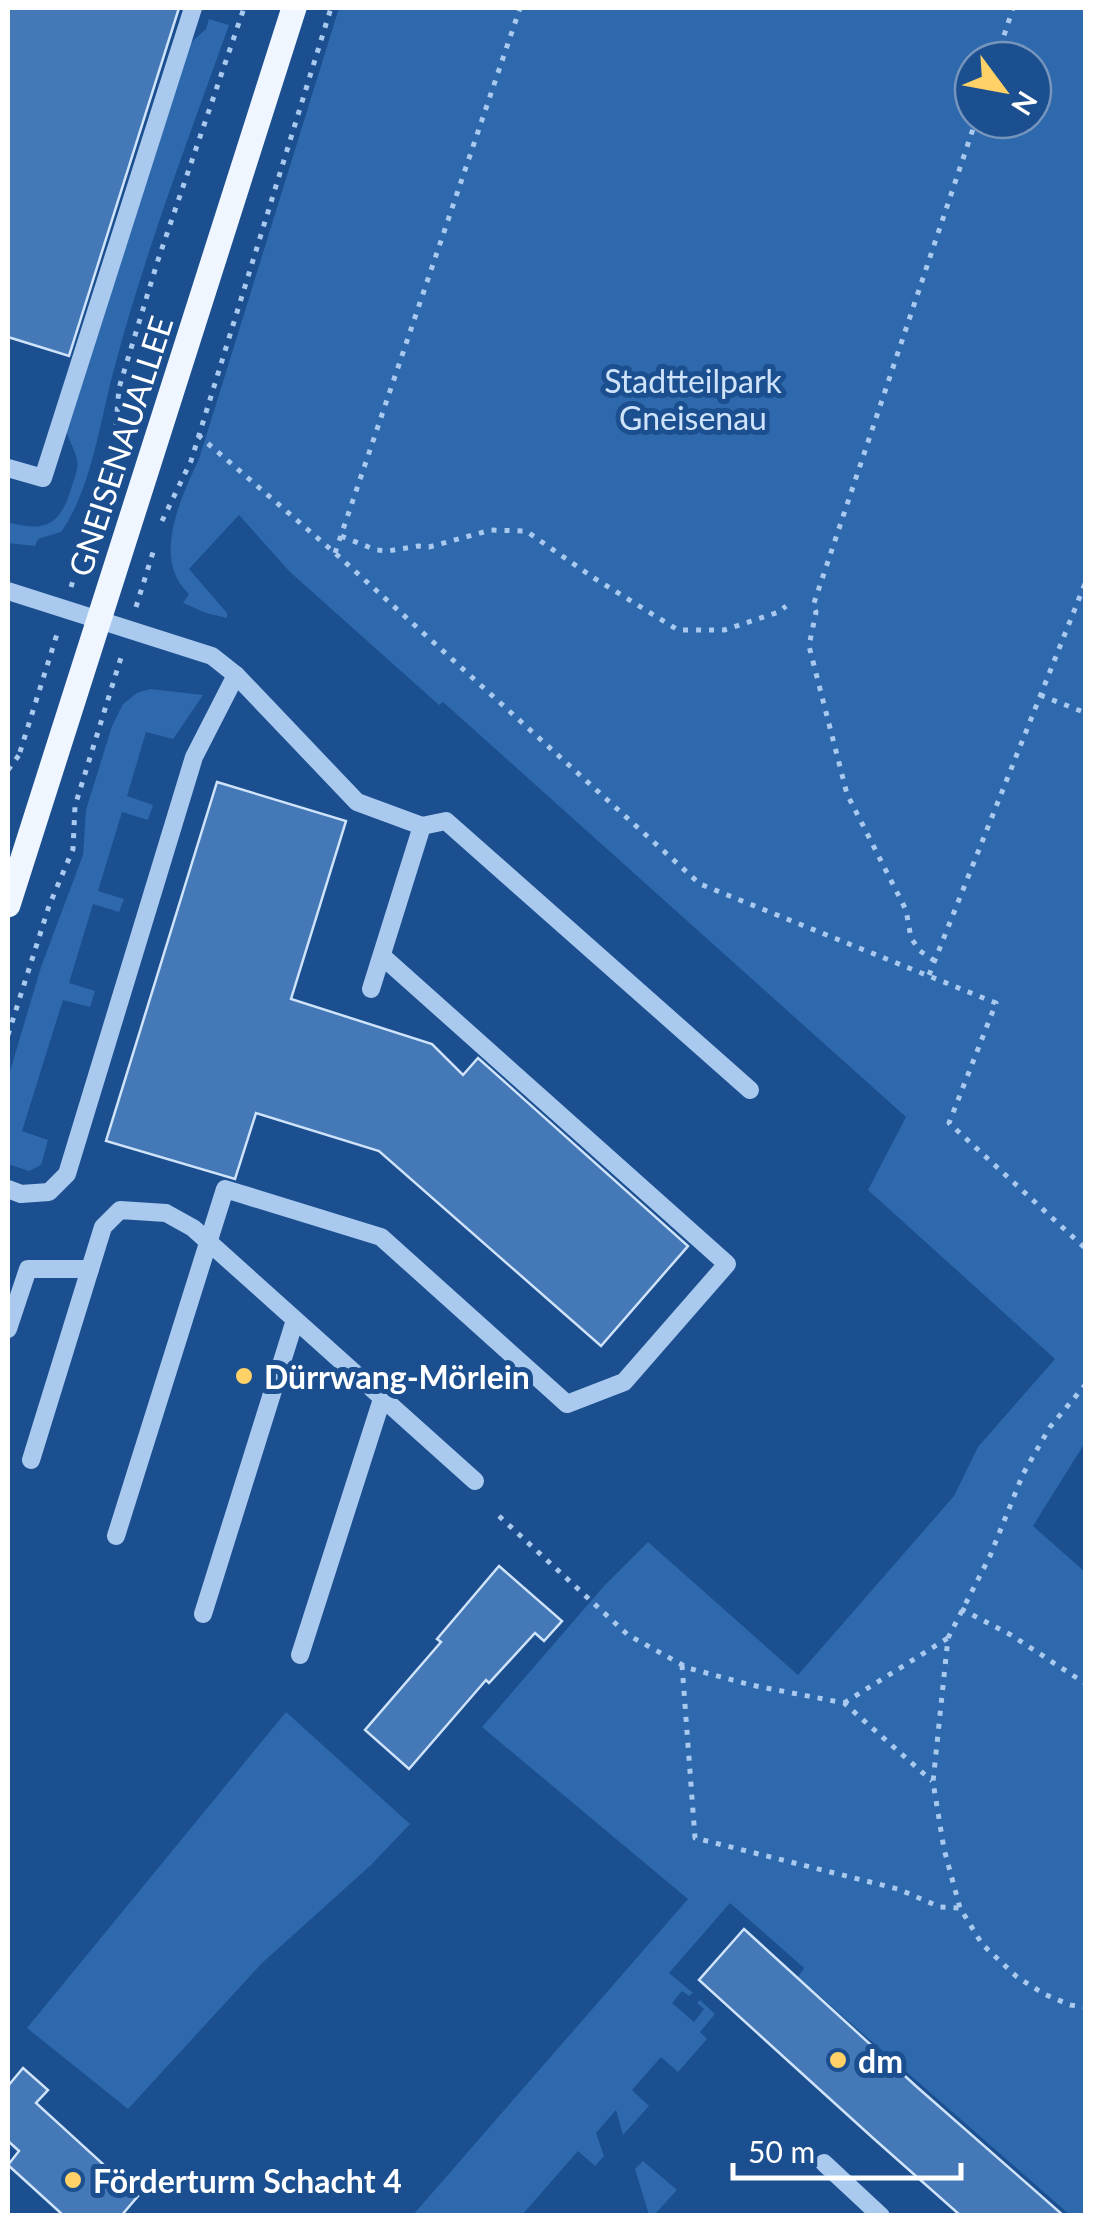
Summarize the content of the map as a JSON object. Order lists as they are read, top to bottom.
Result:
{
  "streets": {
    "main road": ["GNEISENAUALLEE"]
  },
  "parks": ["Stadtteilpark Gneisenau"],
  "places": ["Dürrwang-Mörlein", "dm", "Förderturm Schacht 4"],
  "scale_bar": "50 m",
  "north": "bottom right"
}
